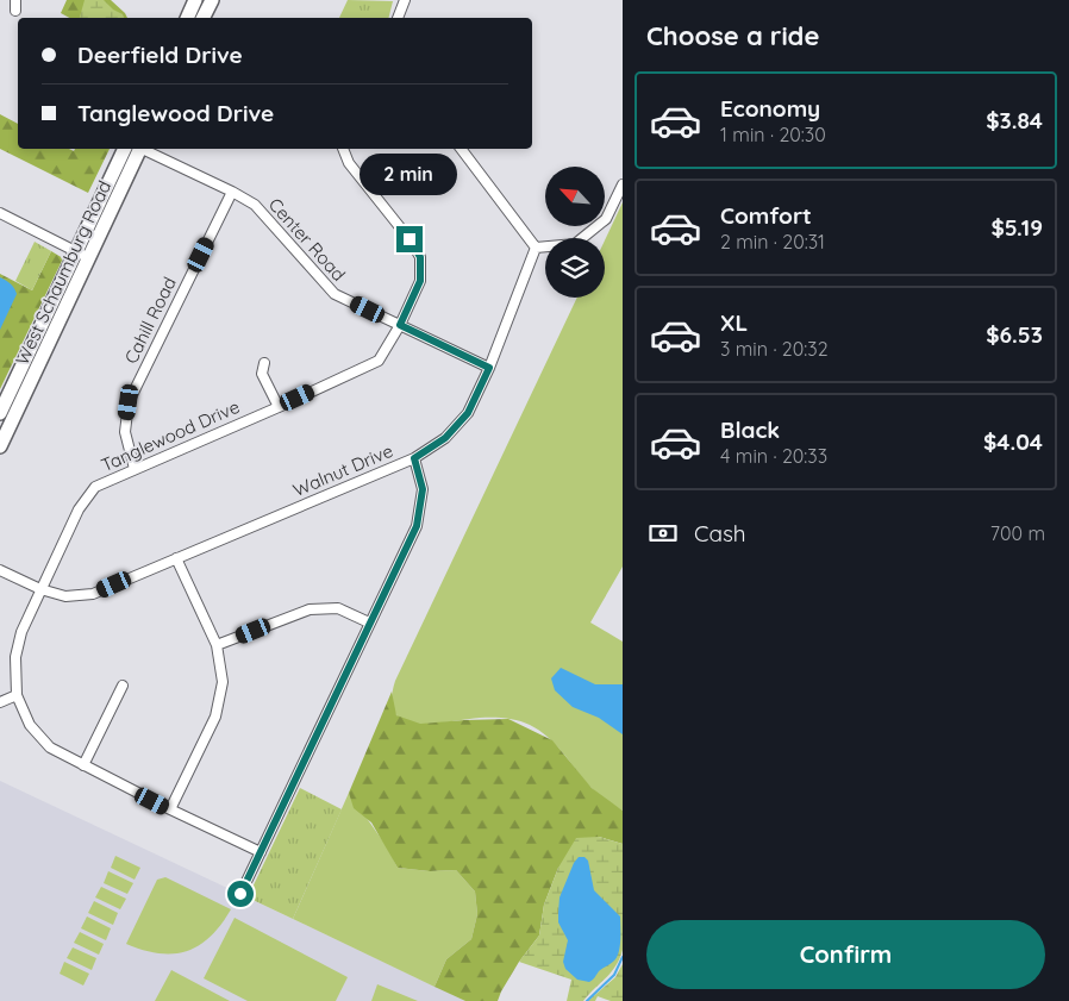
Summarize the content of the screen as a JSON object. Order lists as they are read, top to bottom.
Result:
{
  "streets": {
    "main road": ["West Schaumburg Road"],
    "street": [
      "Center Road",
      "Cahill Road",
      "Tanglewood Drive",
      "Walnut Drive"
    ]
  },
  "crossings": [
    ["Center Road", "Cahill Road"],
    ["Center Road", "Tanglewood Drive"],
    ["Center Road", "Walnut Drive"],
    ["Cahill Road", "Tanglewood Drive"],
    ["Tanglewood Drive", "Walnut Drive"]
  ],
  "north": "top left",
  "page": {
    "heading": "Choose a ride",
    "banner": ["Deerfield Drive", "Tanglewood Drive"],
    "list": [
      {
        "name": "Economy",
        "note": "1 min · 20:30",
        "value": "$3.84"
      },
      {
        "name": "Comfort",
        "note": "2 min · 20:31",
        "value": "$5.19"
      },
      {
        "name": "XL",
        "note": "3 min · 20:32",
        "value": "$6.53"
      },
      {
        "name": "Black",
        "note": "4 min · 20:33",
        "value": "$4.04"
      }
    ],
    "bubble": "2 min",
    "pay": ["Cash", "700 m"],
    "buttons": "Confirm"
  }
}
